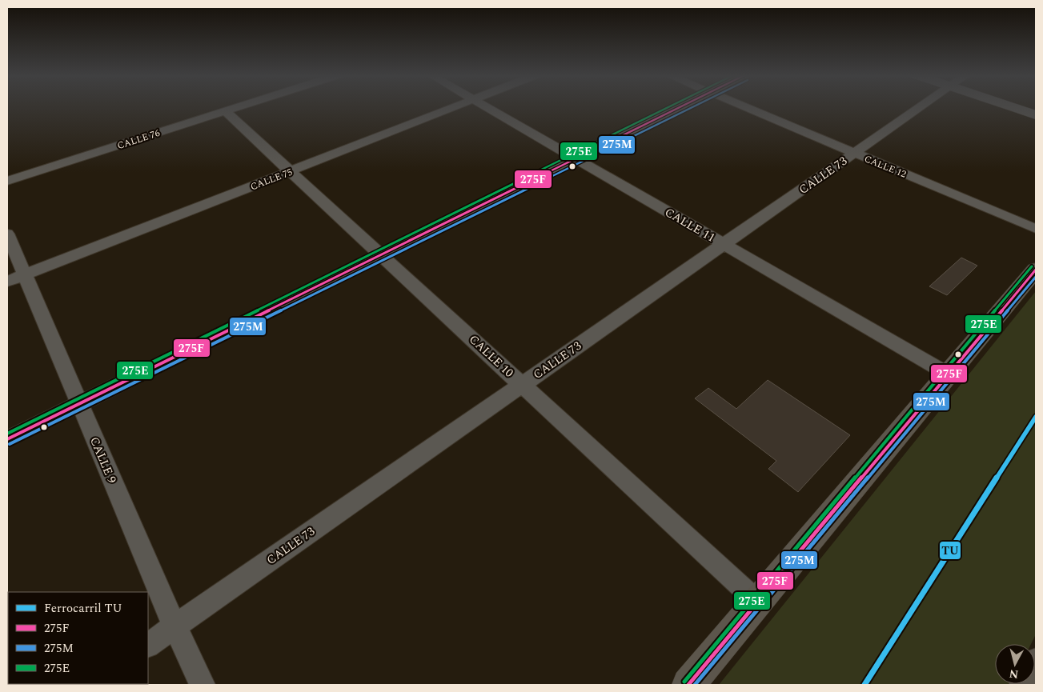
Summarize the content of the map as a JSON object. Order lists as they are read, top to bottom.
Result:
{
  "streets": {
    "street": [
      "CALLE 76",
      "CALLE 12",
      "CALLE 73",
      "CALLE 75",
      "CALLE 11",
      "CALLE 10",
      "CALLE 9"
    ]
  },
  "crossings": [
    ["CALLE 76", "CALLE 10"],
    ["CALLE 12", "CALLE 73"],
    ["CALLE 73", "CALLE 11"],
    ["CALLE 73", "CALLE 10"],
    ["CALLE 73", "CALLE 9"],
    ["CALLE 75", "CALLE 10"],
    ["CALLE 75", "CALLE 9"]
  ],
  "lines": [
    "transit line 275F",
    "transit line 275M",
    "transit line 275E",
    "rail line TU"
  ],
  "legend": [
    "Ferrocarril TU",
    "275F",
    "275M",
    "275E"
  ],
  "north": "bottom"
}
